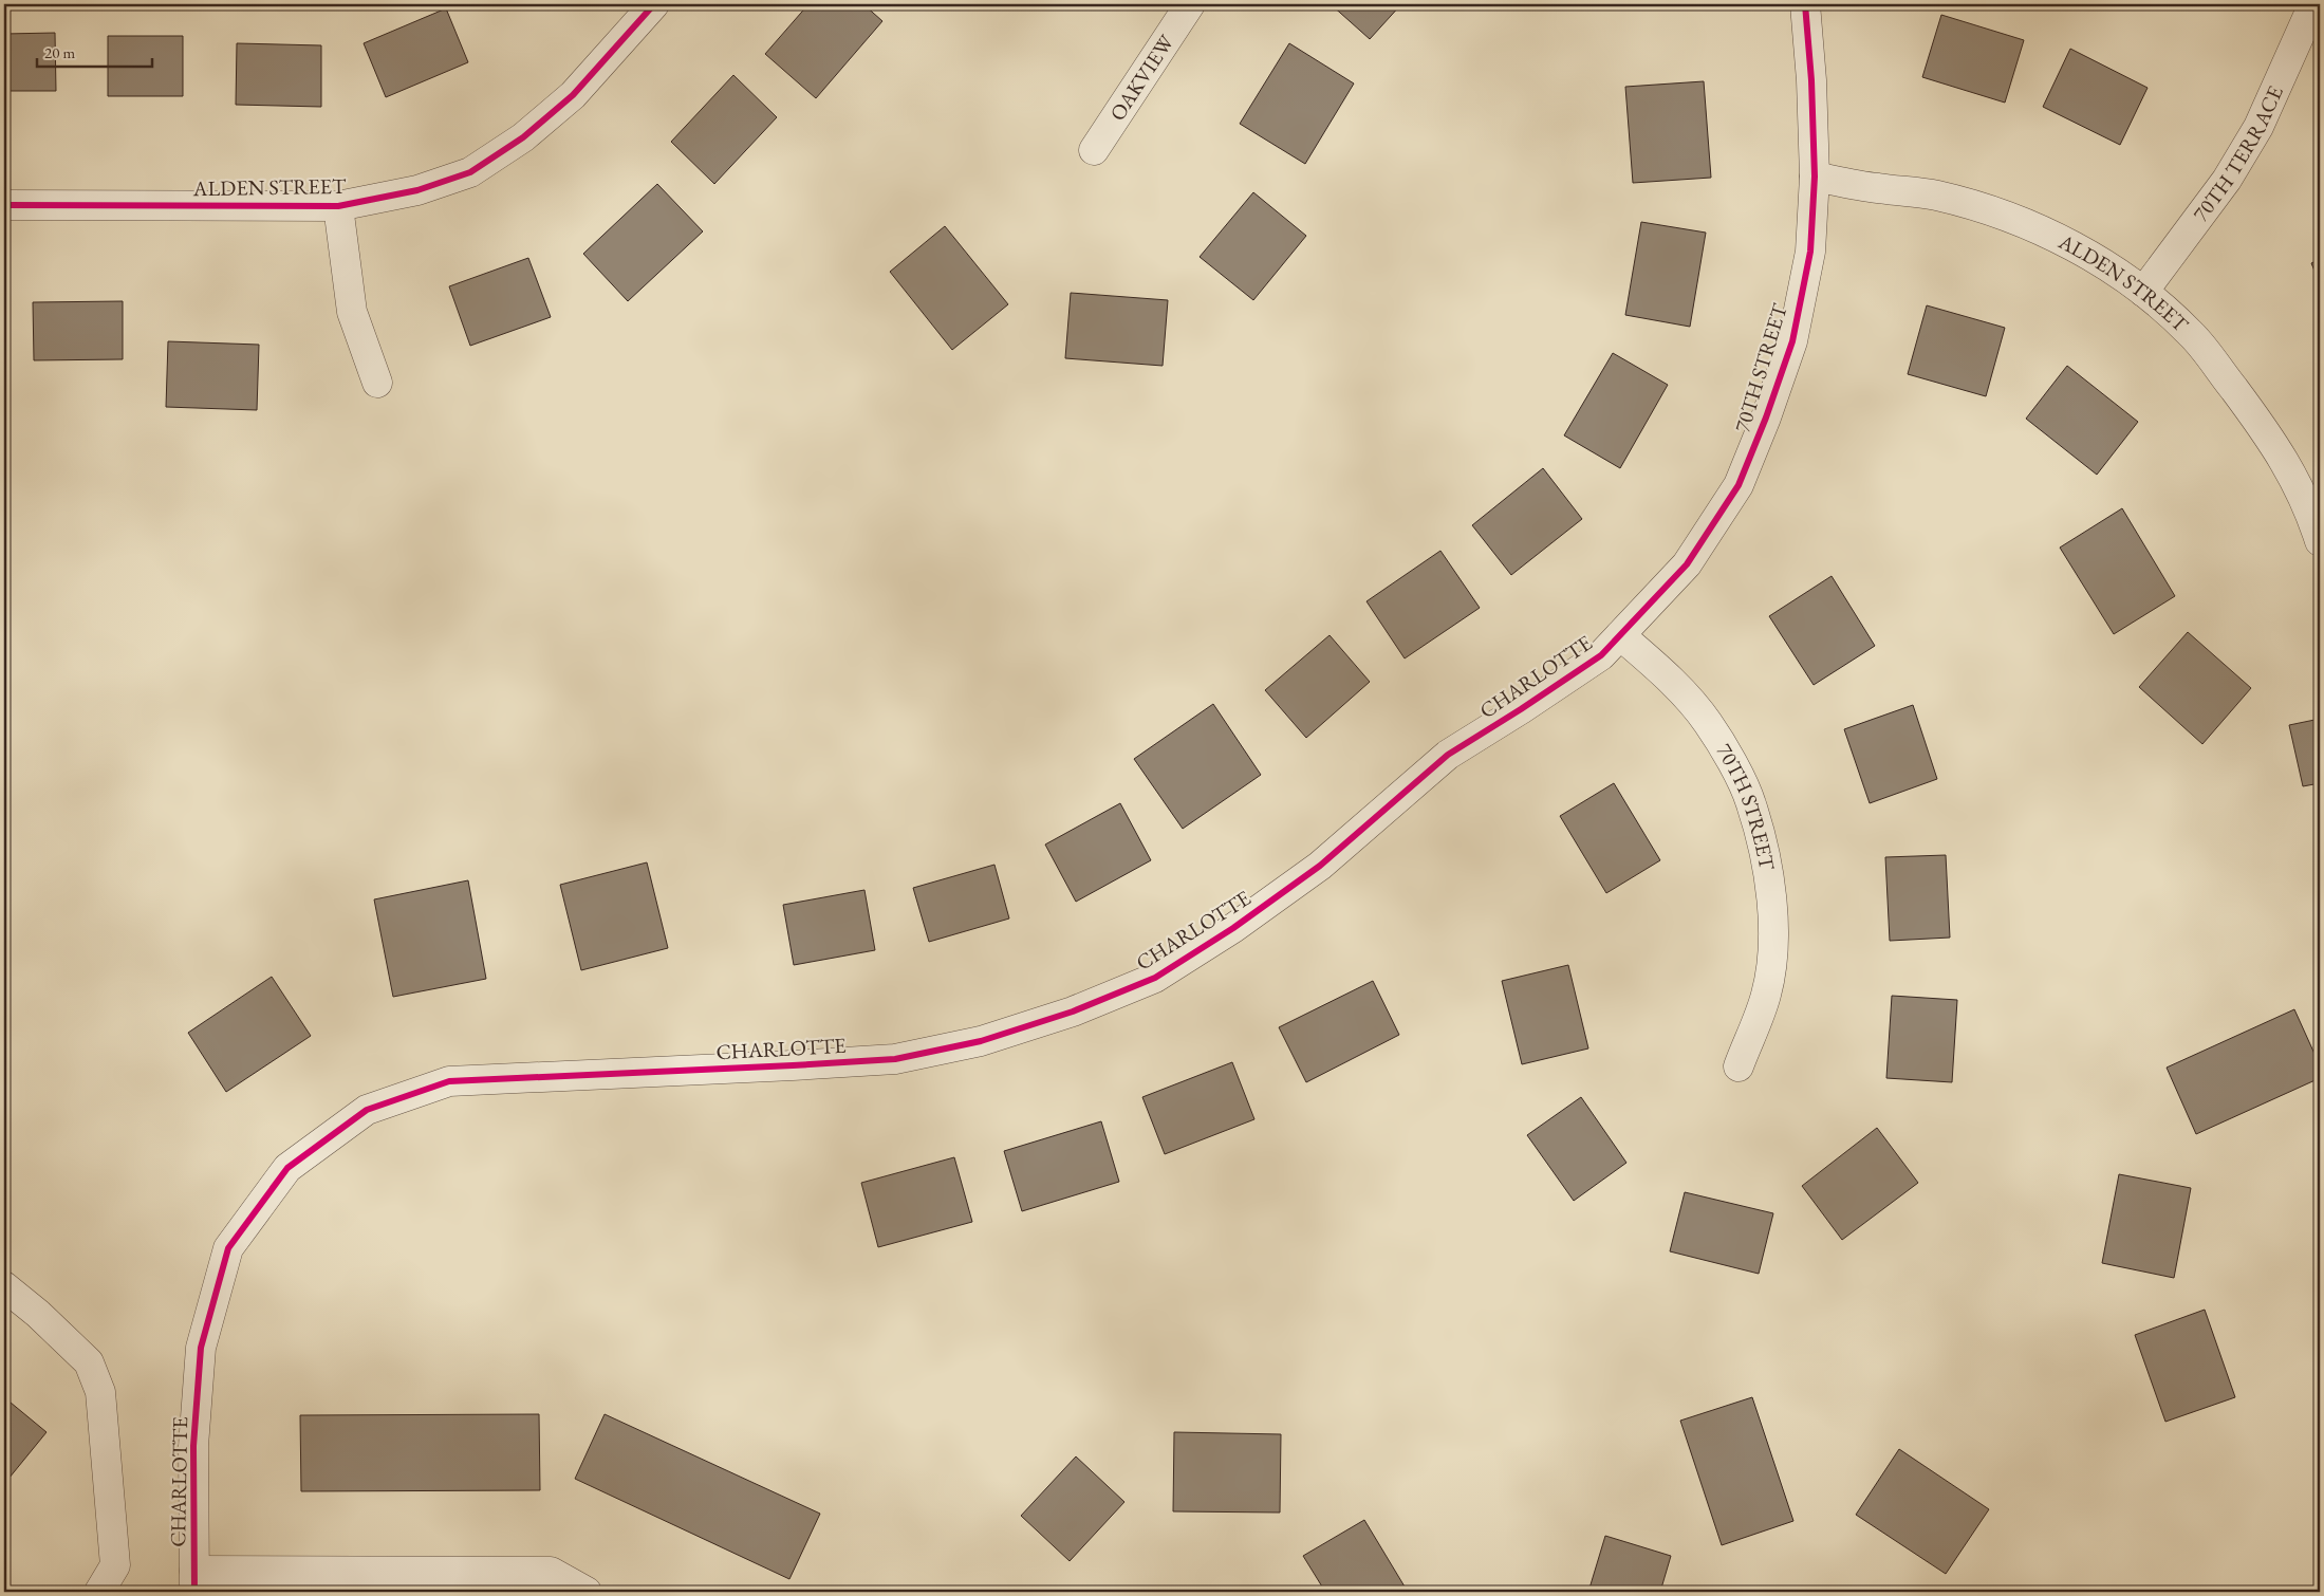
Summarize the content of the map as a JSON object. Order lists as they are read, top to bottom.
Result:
{
  "streets": {
    "street": [
      "OAKVIEW",
      "70TH TERRACE",
      "ALDEN STREET",
      "70TH STREET",
      "CHARLOTTE"
    ]
  },
  "crossings": [
    ["70TH TERRACE", "ALDEN STREET"],
    ["ALDEN STREET", "70TH STREET"],
    ["70TH STREET", "CHARLOTTE"]
  ],
  "scale_bar": "20 m"
}
